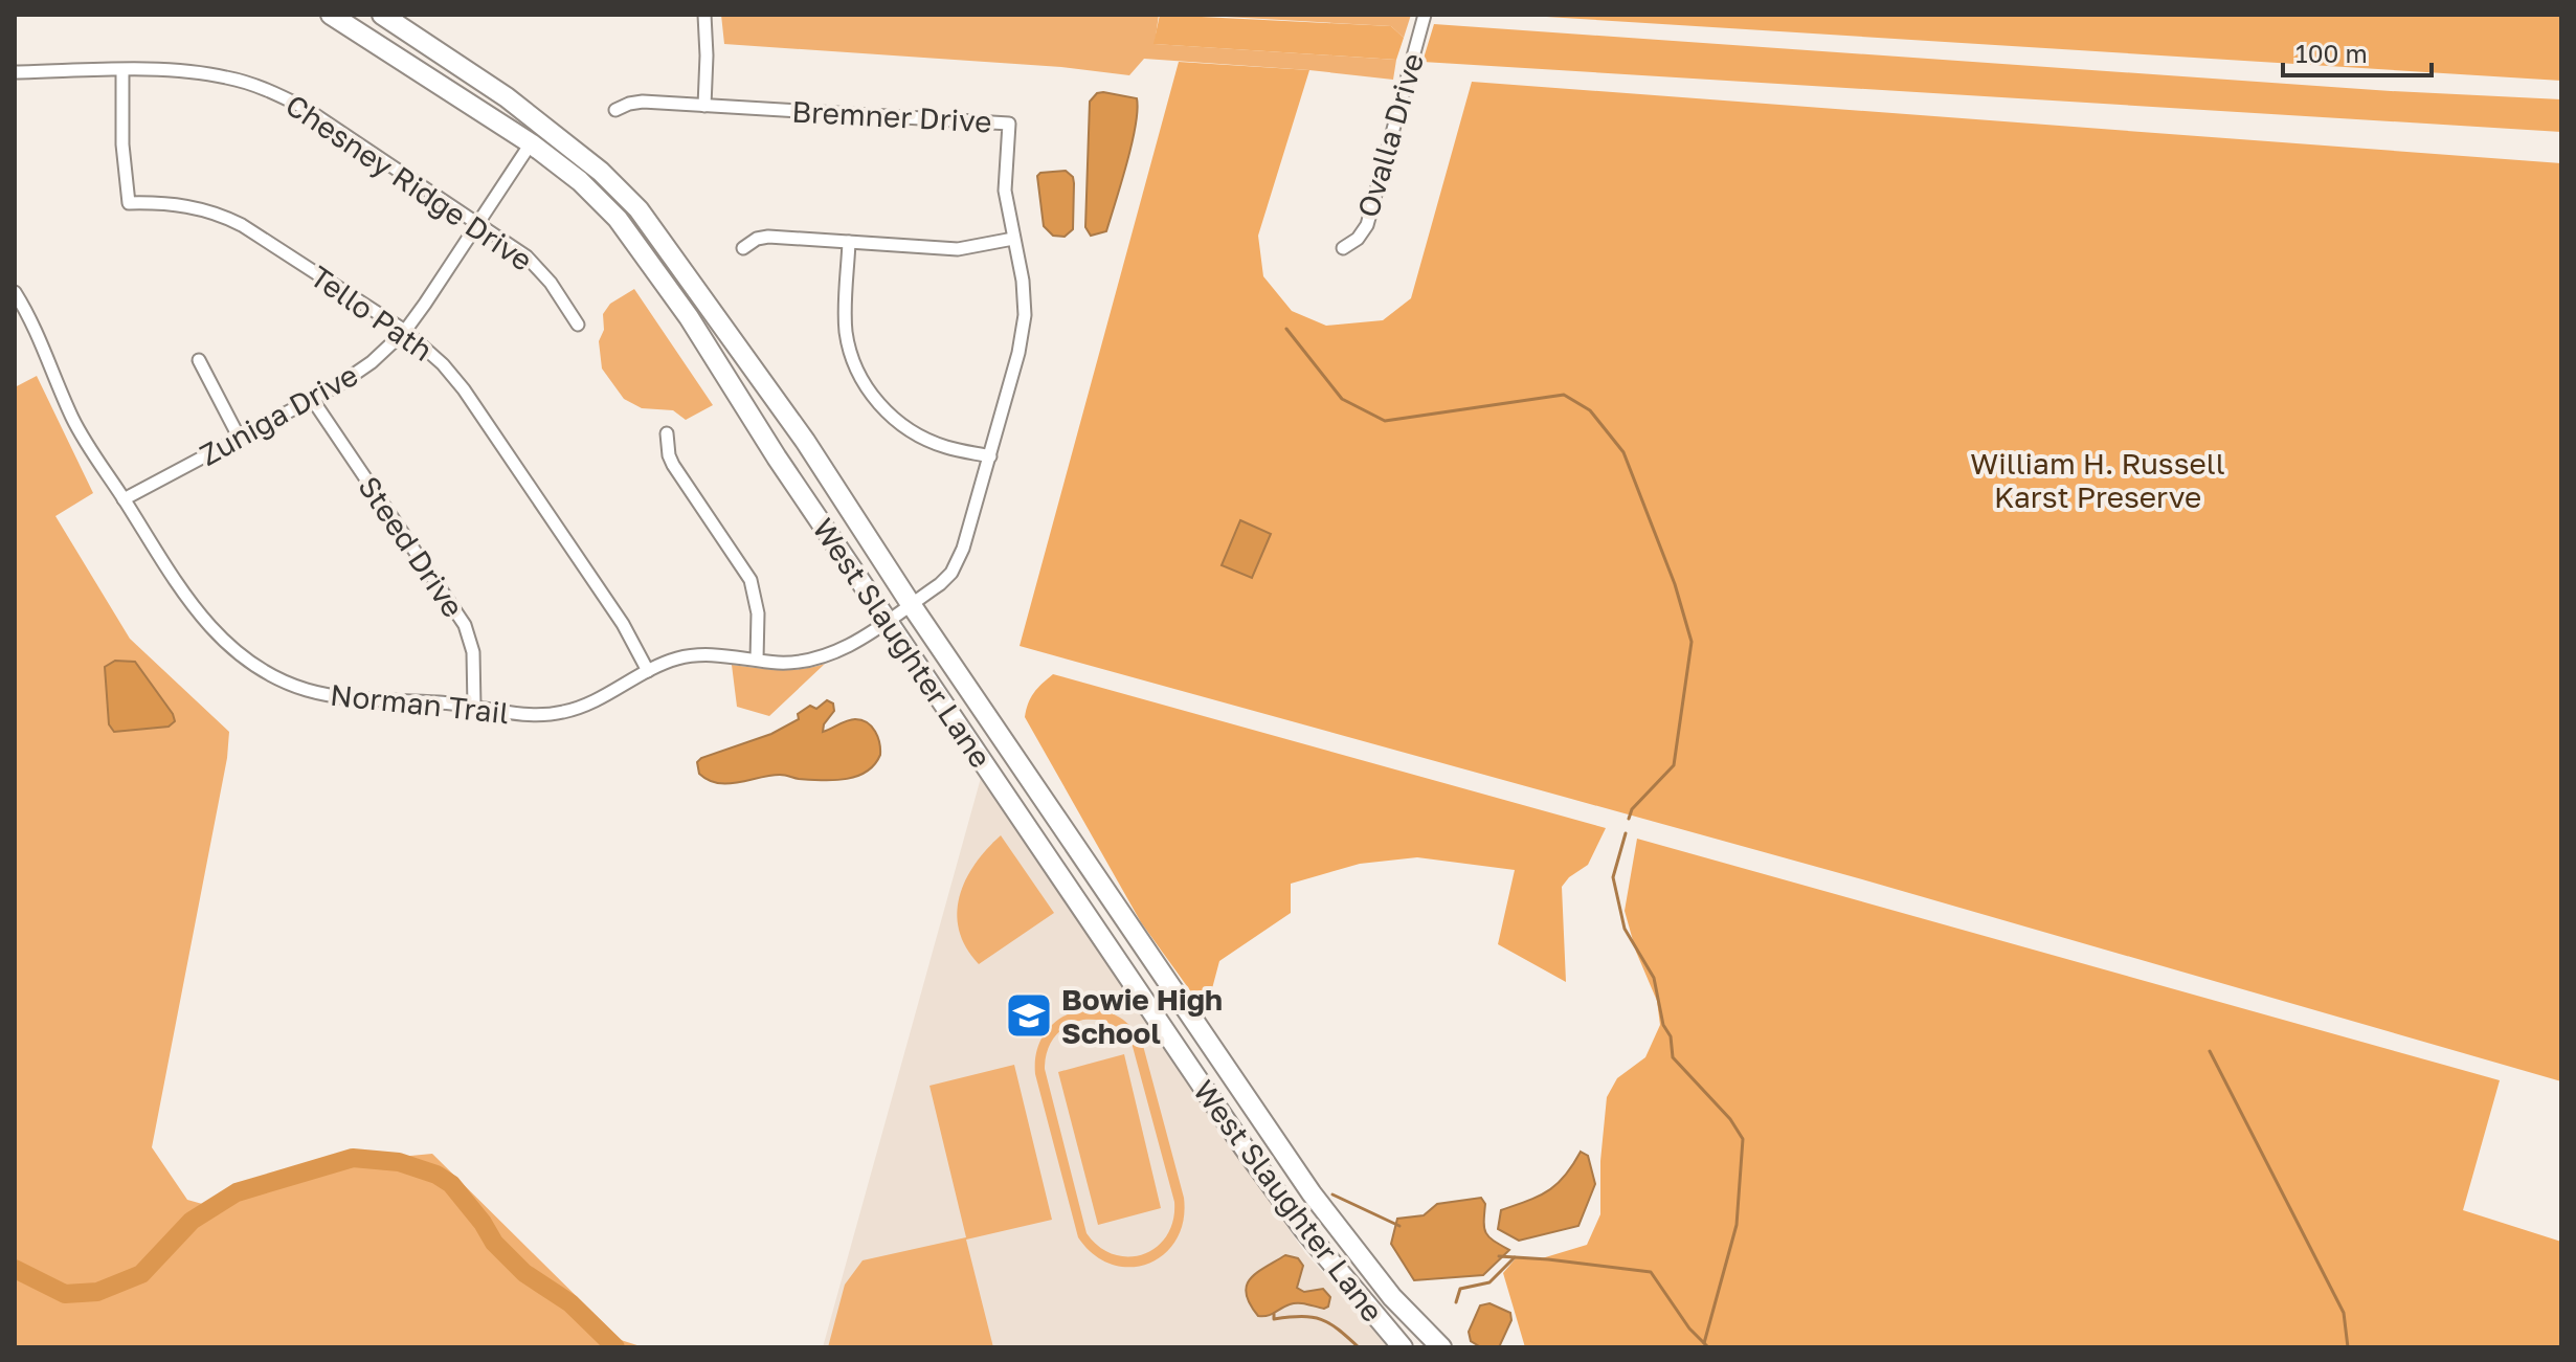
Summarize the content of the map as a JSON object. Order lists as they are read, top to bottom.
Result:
{
  "streets": {
    "main road": ["West Slaughter Lane"],
    "street": [
      "Bremner Drive",
      "Ovalla Drive",
      "Chesney Ridge Drive",
      "Tello Path",
      "Zuniga Drive",
      "Steed Drive",
      "Norman Trail"
    ]
  },
  "crossings": [
    ["Bremner Drive", "West Slaughter Lane"],
    ["Bremner Drive", "Norman Trail"],
    ["Chesney Ridge Drive", "Tello Path"],
    ["Chesney Ridge Drive", "Zuniga Drive"],
    ["Tello Path", "Zuniga Drive"],
    ["Tello Path", "Norman Trail"],
    ["Zuniga Drive", "Steed Drive"],
    ["Zuniga Drive", "West Slaughter Lane"],
    ["Zuniga Drive", "Norman Trail"],
    ["Steed Drive", "Norman Trail"],
    ["West Slaughter Lane", "Norman Trail"]
  ],
  "parks": ["William H. Russell Karst Preserve"],
  "places": {
    "school or university": ["Bowie High School"]
  },
  "scale_bar": "100 m"
}
